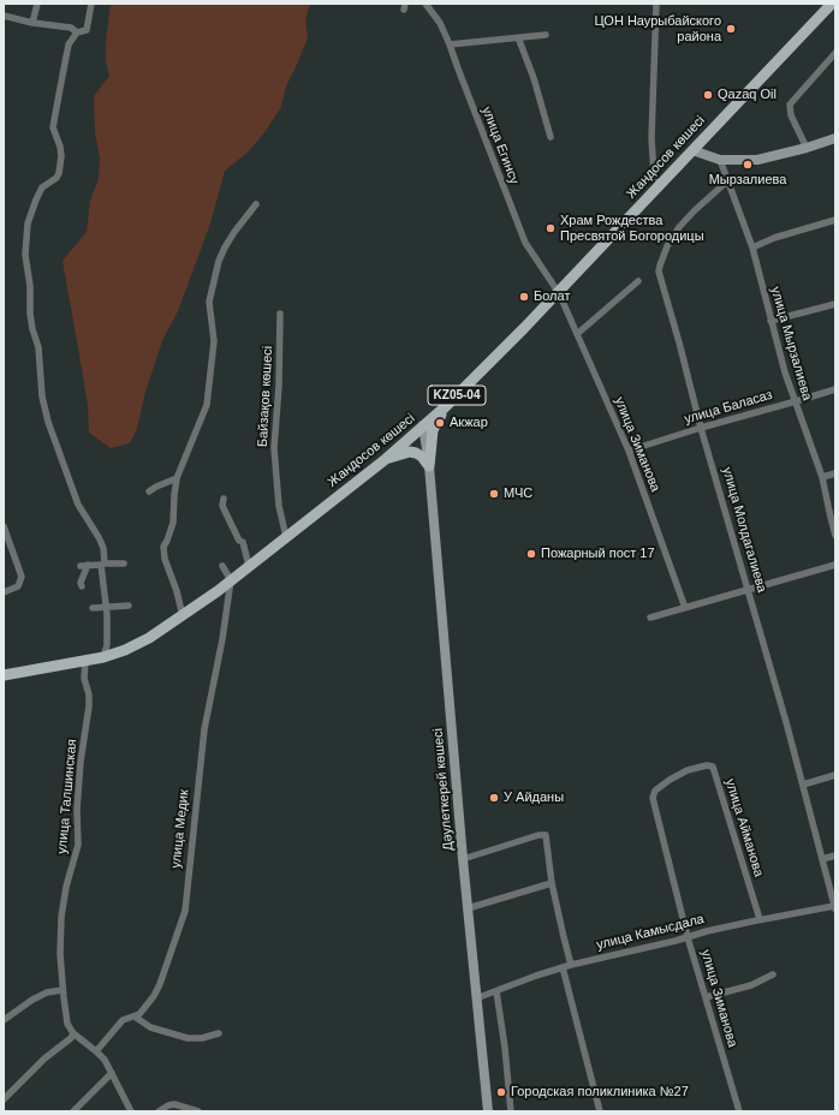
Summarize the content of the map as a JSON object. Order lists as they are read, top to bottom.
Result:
{
  "streets": {
    "main road": ["Жандосов көшесі", "KZ05-04", "Дәулеткерей көшесі"],
    "street": [
      "улица Егинсу",
      "улица Мырзалиева",
      "Байзақов көшесі",
      "улица Баласаз",
      "улица Зиманова",
      "улица Молдагалиева",
      "улица Талшинская",
      "улица Айманова",
      "улица Медик",
      "улица Камысдала"
    ]
  },
  "crossings": [
    ["улица Егинсу", "Жандосов көшесі"],
    ["улица Егинсу", "улица Зиманова"],
    ["Жандосов көшесі", "Байзақов көшесі"],
    ["Жандосов көшесі", "улица Зиманова"],
    ["Жандосов көшесі", "Дәулеткерей көшесі"],
    ["Жандосов көшесі", "улица Талшинская"],
    ["Жандосов көшесі", "улица Медик"],
    ["улица Мырзалиева", "улица Баласаз"],
    ["улица Мырзалиева", "улица Молдагалиева"],
    ["улица Баласаз", "улица Зиманова"],
    ["улица Баласаз", "улица Молдагалиева"],
    ["улица Зиманова", "улица Айманова"],
    ["улица Зиманова", "улица Камысдала"],
    ["улица Молдагалиева", "улица Камысдала"],
    ["Дәулеткерей көшесі", "улица Камысдала"],
    ["улица Айманова", "улица Камысдала"]
  ],
  "places": [
    "ЦОН Наурыбайского района",
    "Qazaq Oil",
    "Мырзалиева",
    "Храм Рождества Пресвятой Богородицы",
    "Болат",
    "Акжар",
    "МЧС",
    "Пожарный пост 17",
    "У Айданы",
    "Городская поликлиника №27"
  ]
}
